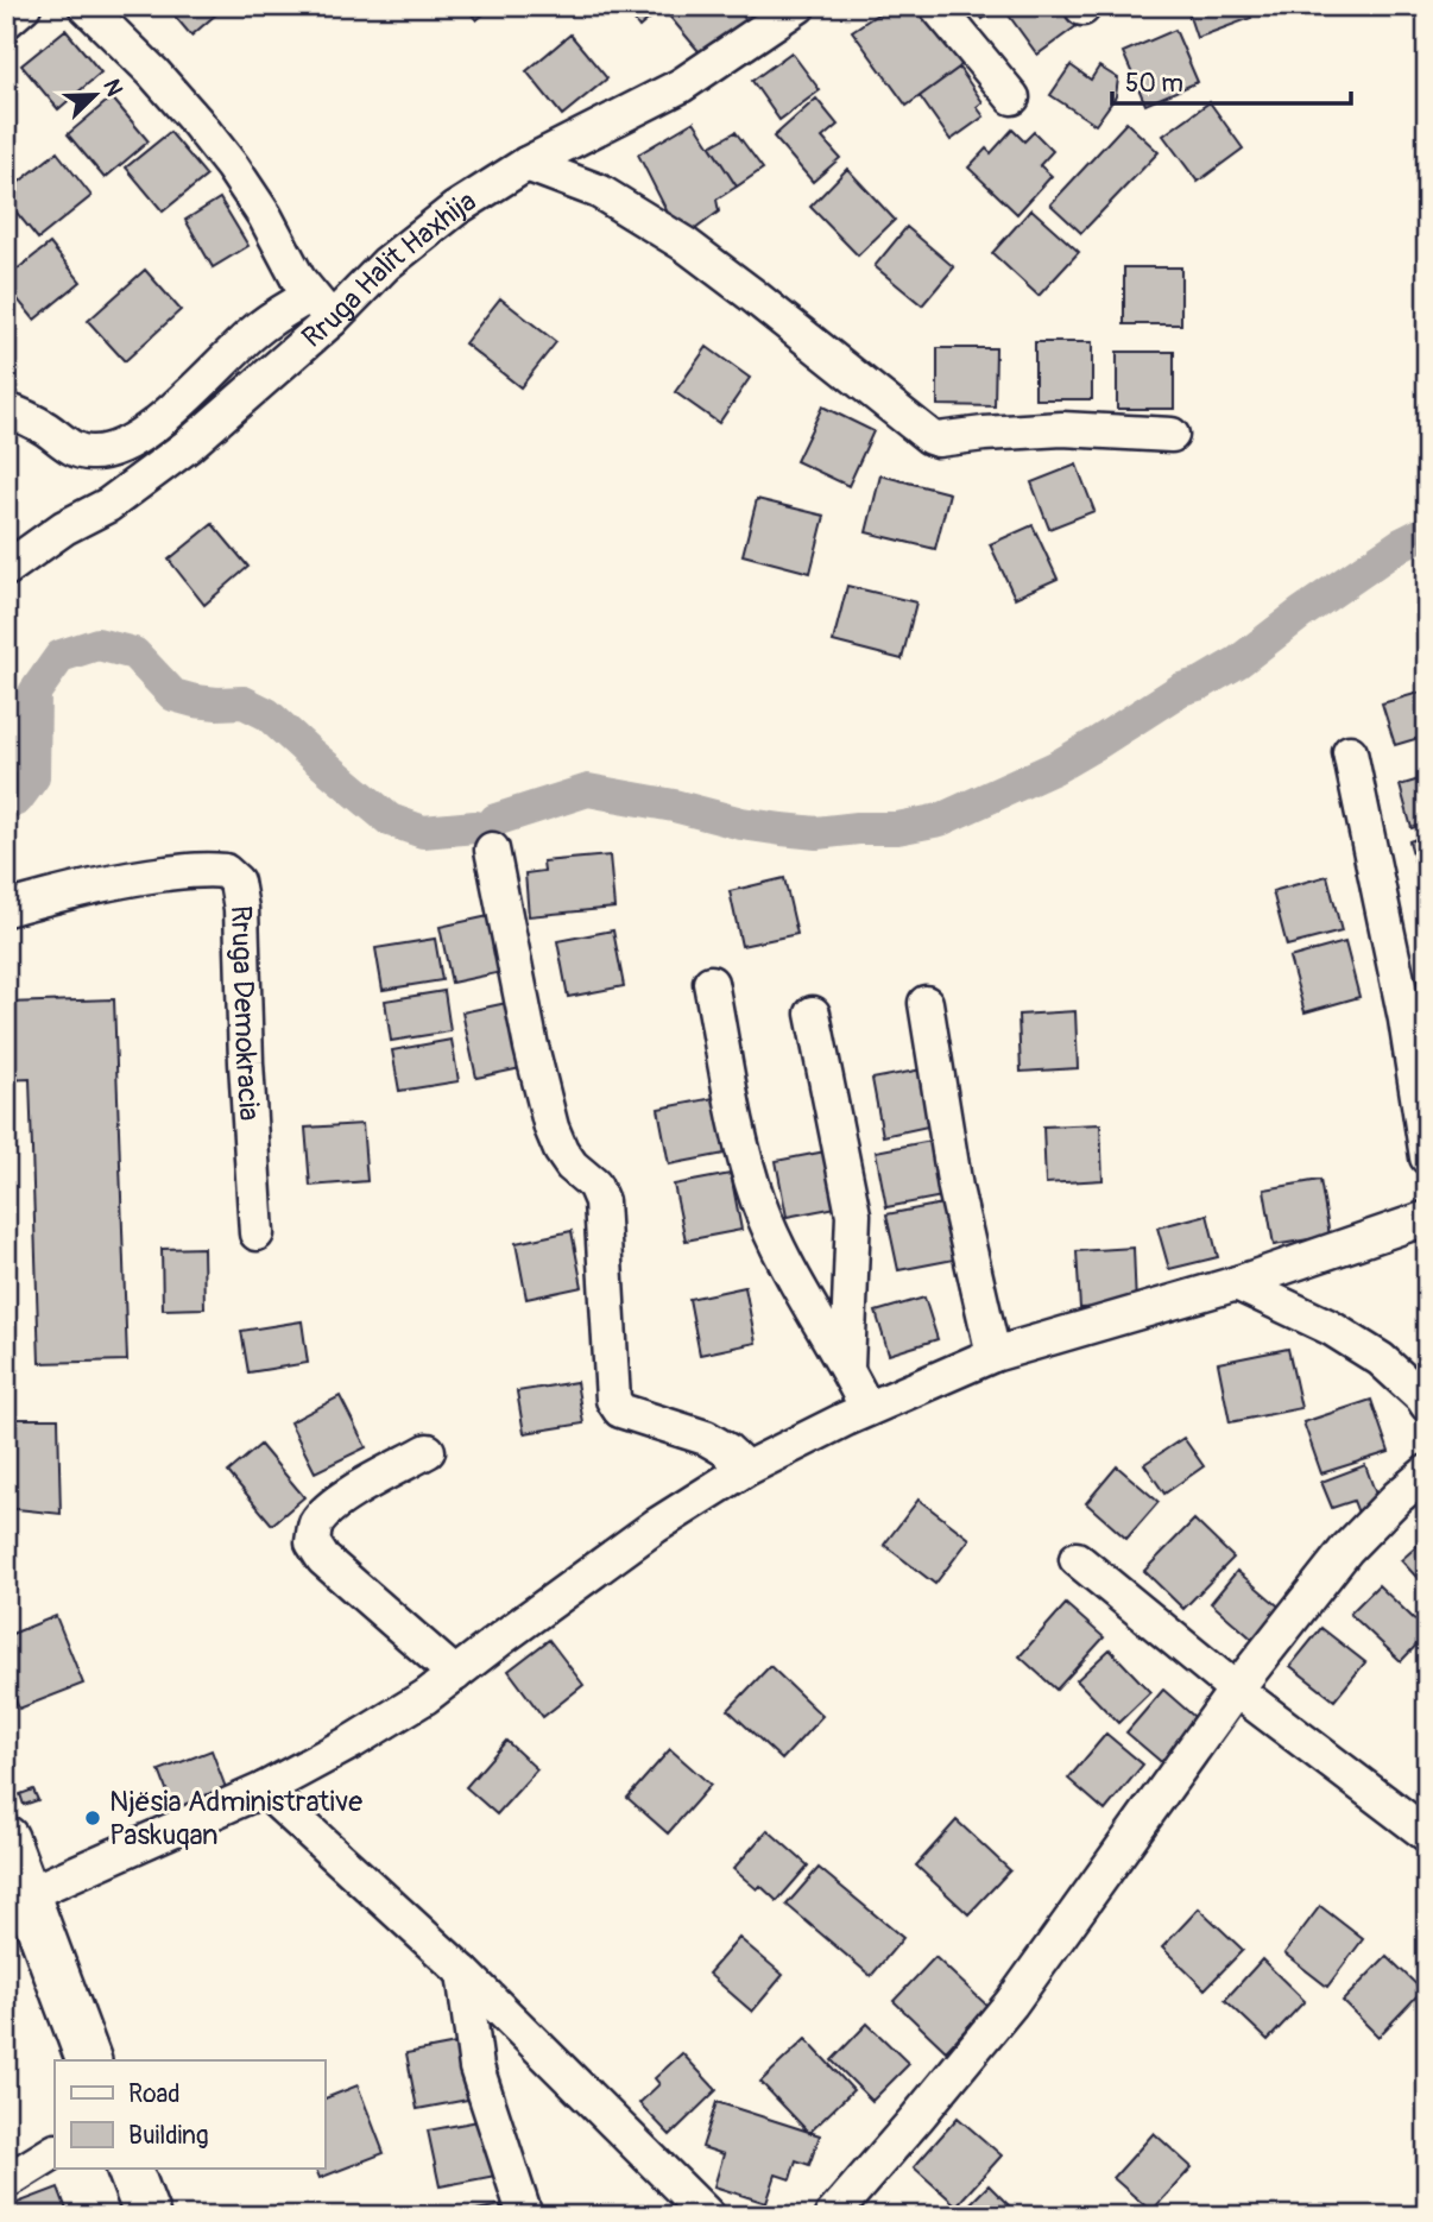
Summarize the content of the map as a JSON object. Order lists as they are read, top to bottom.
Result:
{
  "streets": {
    "street": ["Rruga Halit Haxhija", "Rruga Demokracia"]
  },
  "places": ["Njësia Administrative Paskuqan"],
  "legend": ["Road", "Building"],
  "scale_bar": "50 m",
  "north": "top right"
}
